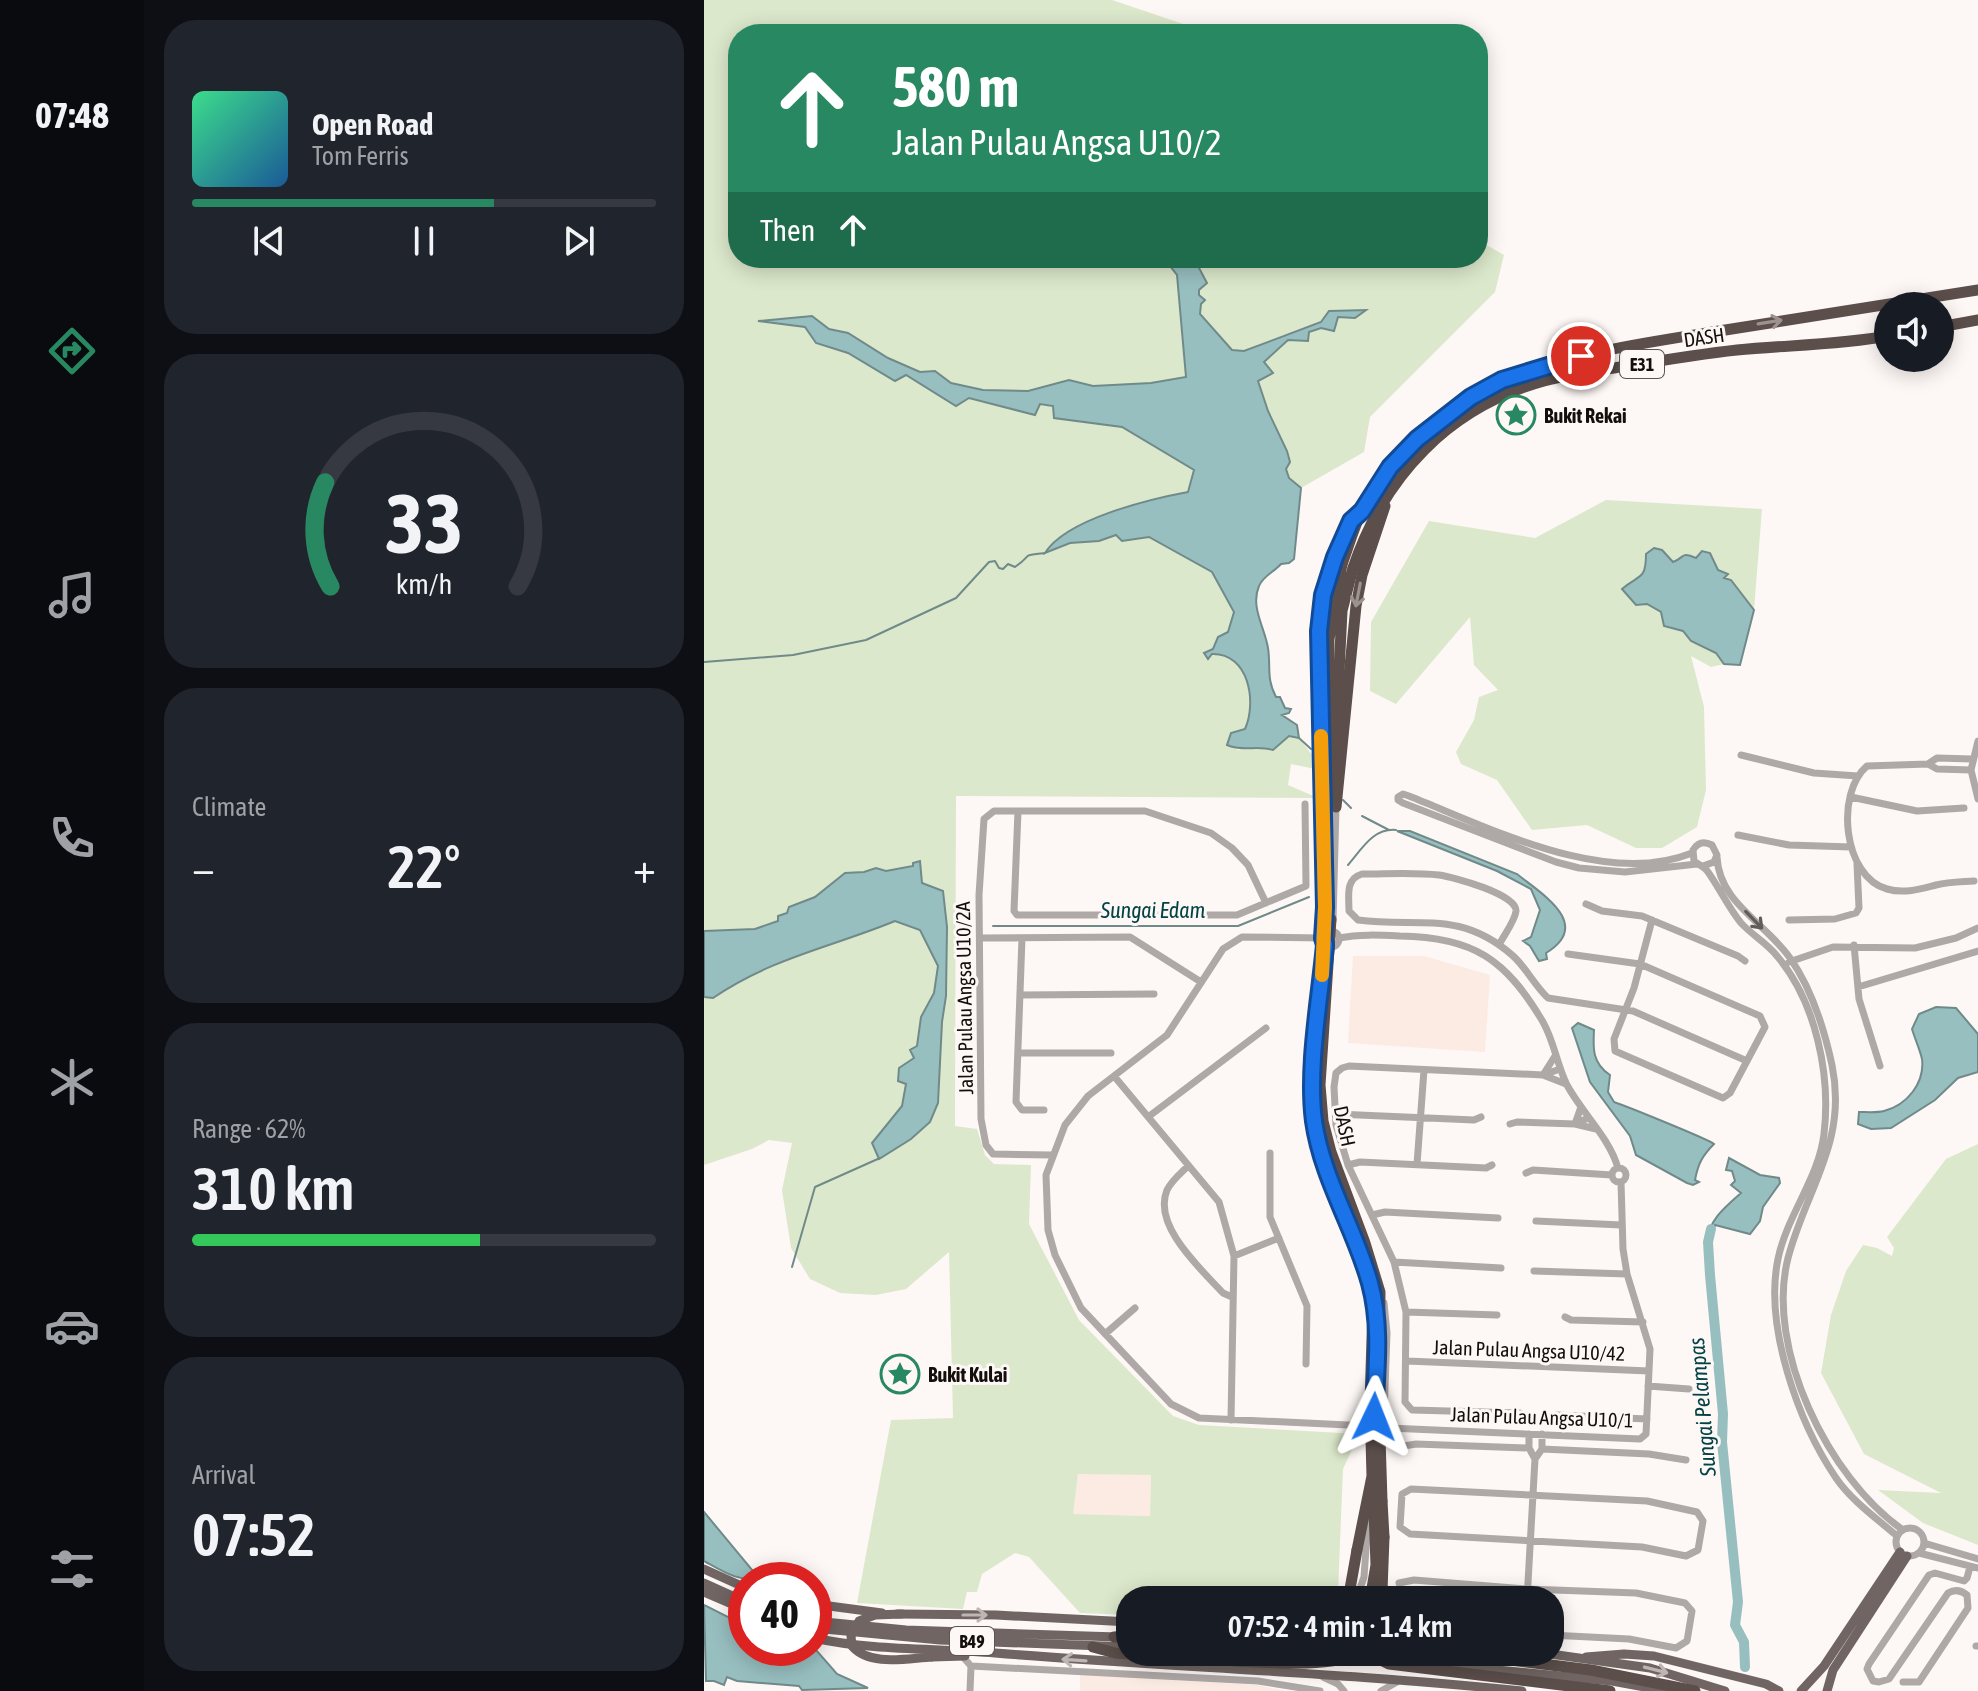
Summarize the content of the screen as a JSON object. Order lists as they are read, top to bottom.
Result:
{
  "streets": {
    "highway": ["DASH", "E31"],
    "main road": ["B49"],
    "street": ["Jalan Pulau Angsa U10/2A", "Jalan Pulau Angsa U10/42", "Jalan Pulau Angsa U10/1"]
  },
  "crossings": [
    ["Jalan Pulau Angsa U10/2A", "Jalan Pulau Angsa U10/1"]
  ],
  "water": ["Sungai Edam", "Sungai Pelampas"],
  "places": {
    "place": ["Bukit Rekai", "Bukit Kulai"]
  },
  "page": {
    "tabs": "07:48",
    "turn": ["580 m", "Jalan Pulau Angsa U10/2"],
    "song": ["Open Road", "Tom Ferris"],
    "then": "Then",
    "tile": [
      "Climate",
      ["Range · 62%", "310 km"],
      ["Arrival", "07:52"]
    ],
    "heat": ["−", "22°", "+"],
    "limit": "40",
    "trip": "07:52 · 4 min · 1.4 km",
    "gauge": ["33", "km/h"]
  }
}
